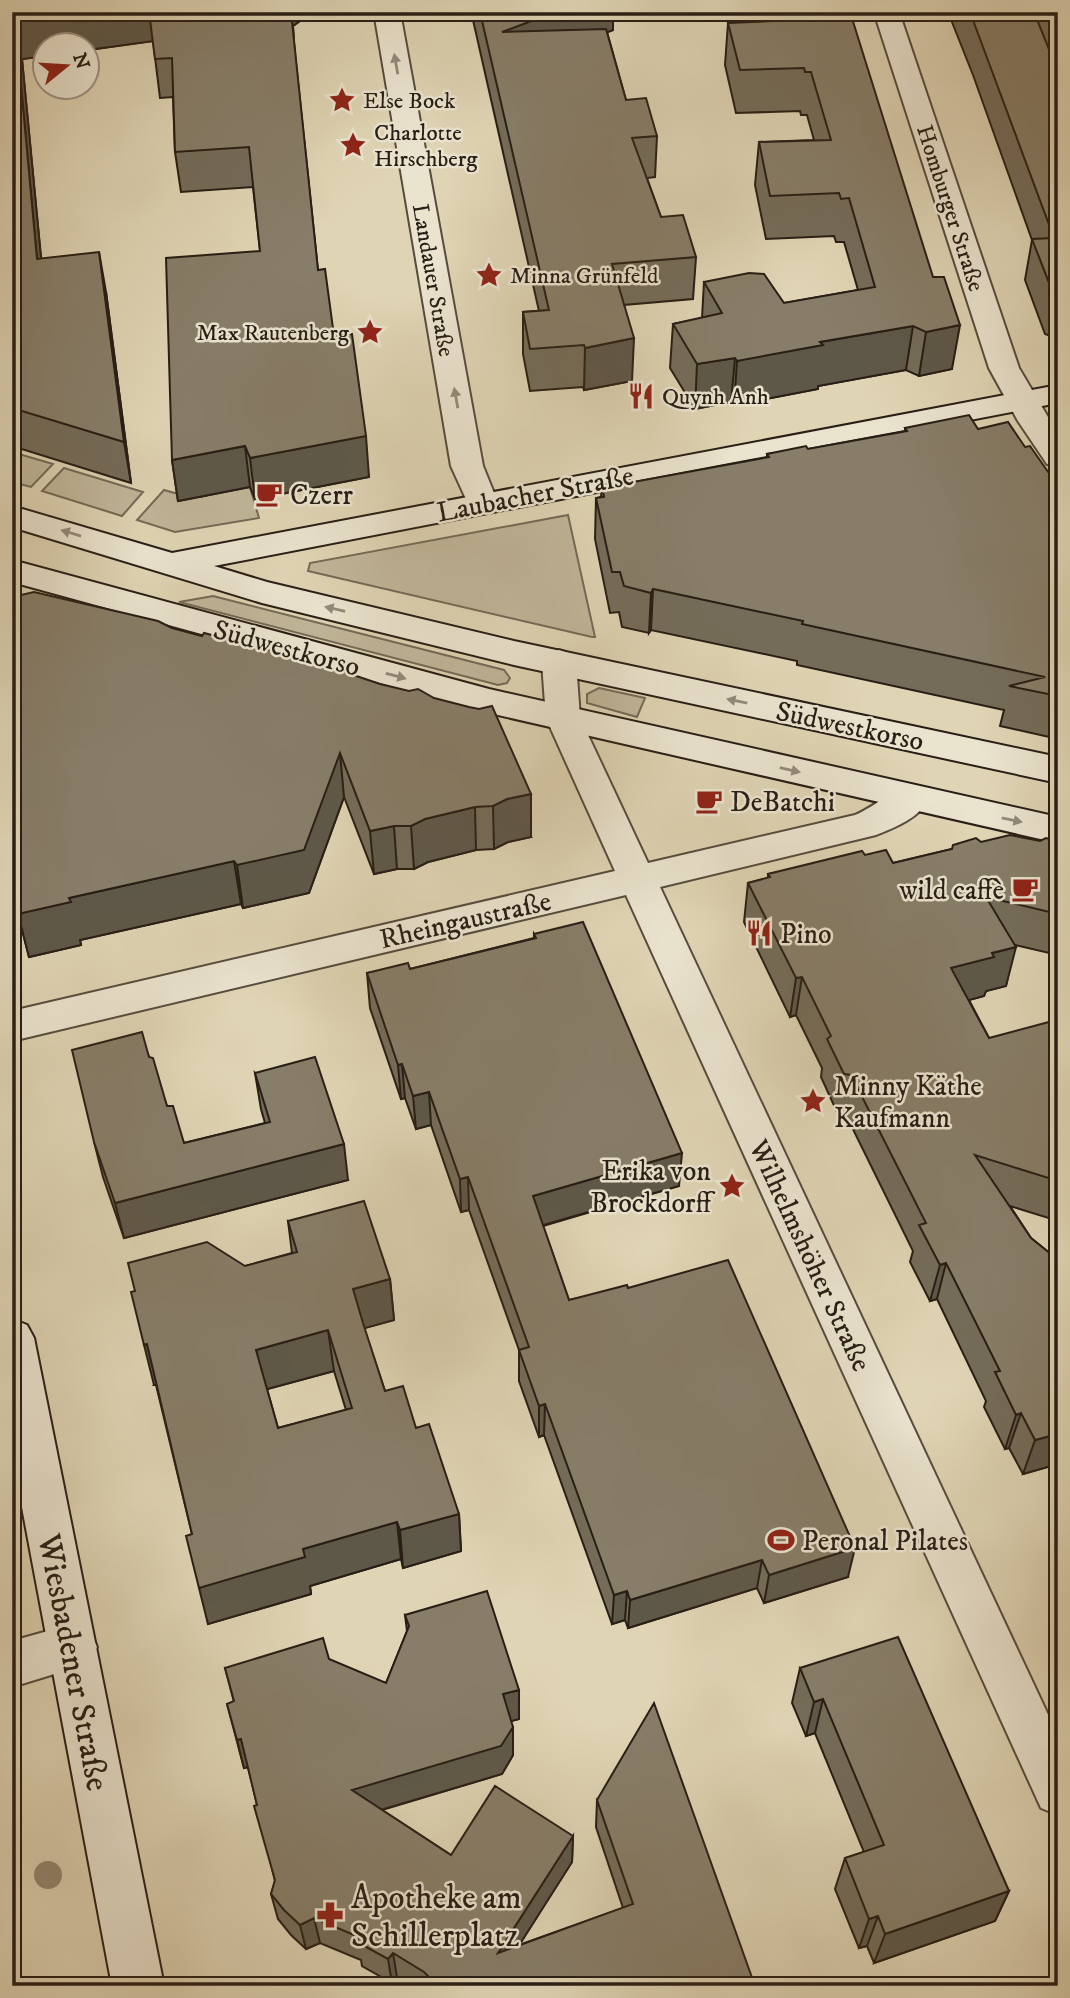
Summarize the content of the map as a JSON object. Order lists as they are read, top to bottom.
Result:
{
  "streets": {
    "street": [
      "Homburger Straße",
      "Landauer Straße",
      "Laubacher Straße",
      "Südwestkorso",
      "Rheingaustraße",
      "Wilhelmshöher Straße",
      "Wiesbadener Straße"
    ]
  },
  "crossings": [
    ["Homburger Straße", "Laubacher Straße"],
    ["Landauer Straße", "Laubacher Straße"],
    ["Laubacher Straße", "Südwestkorso"],
    ["Südwestkorso", "Rheingaustraße"],
    ["Südwestkorso", "Wilhelmshöher Straße"],
    ["Rheingaustraße", "Wilhelmshöher Straße"]
  ],
  "one_way": ["Landauer Straße"],
  "places": {
    "place": [
      "Else Bock",
      "Charlotte Hirschberg",
      "Minna Grünfeld",
      "Max Rautenberg",
      "Minny Käthe Kaufmann",
      "Erika von Brockdorff"
    ],
    "restaurant": ["Quynh Anh", "Pino"],
    "cafe": ["Czerr", "DeBatchi", "wild caffè"],
    "sports": ["Peronal Pilates"],
    "pharmacy": ["Apotheke am Schillerplatz"]
  },
  "north": "right"
}
